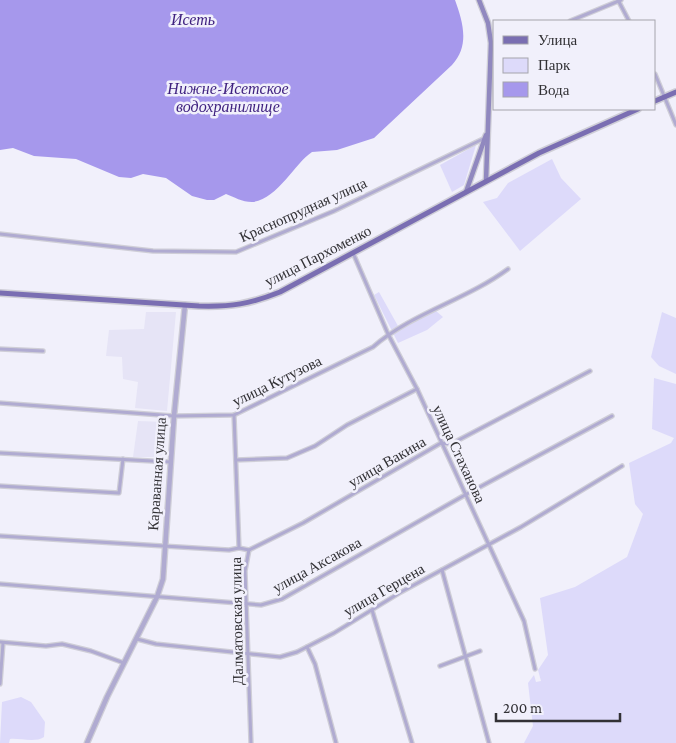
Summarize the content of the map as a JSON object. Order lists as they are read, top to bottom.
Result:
{
  "streets": {
    "main road": ["улица Пархоменко"],
    "street": [
      "Краснопрудная улица",
      "улица Кутузова",
      "улица Стаханова",
      "улица Вакина",
      "Караванная улица",
      "улица Аксакова",
      "улица Герцена",
      "Далматовская улица"
    ]
  },
  "crossings": [
    ["улица Пархоменко", "улица Стаханова"],
    ["улица Пархоменко", "Караванная улица"],
    ["улица Кутузова", "улица Стаханова"],
    ["улица Кутузова", "Караванная улица"],
    ["улица Кутузова", "Далматовская улица"],
    ["улица Стаханова", "улица Вакина"],
    ["улица Стаханова", "улица Аксакова"],
    ["улица Стаханова", "улица Герцена"],
    ["улица Вакина", "Далматовская улица"],
    ["Караванная улица", "улица Аксакова"],
    ["Караванная улица", "улица Герцена"],
    ["улица Аксакова", "Далматовская улица"],
    ["улица Герцена", "Далматовская улица"]
  ],
  "water": ["Исеть", "Нижне-Исетское водохранилище"],
  "legend": ["Улица", "Парк", "Вода"],
  "scale_bar": "200 m"
}
